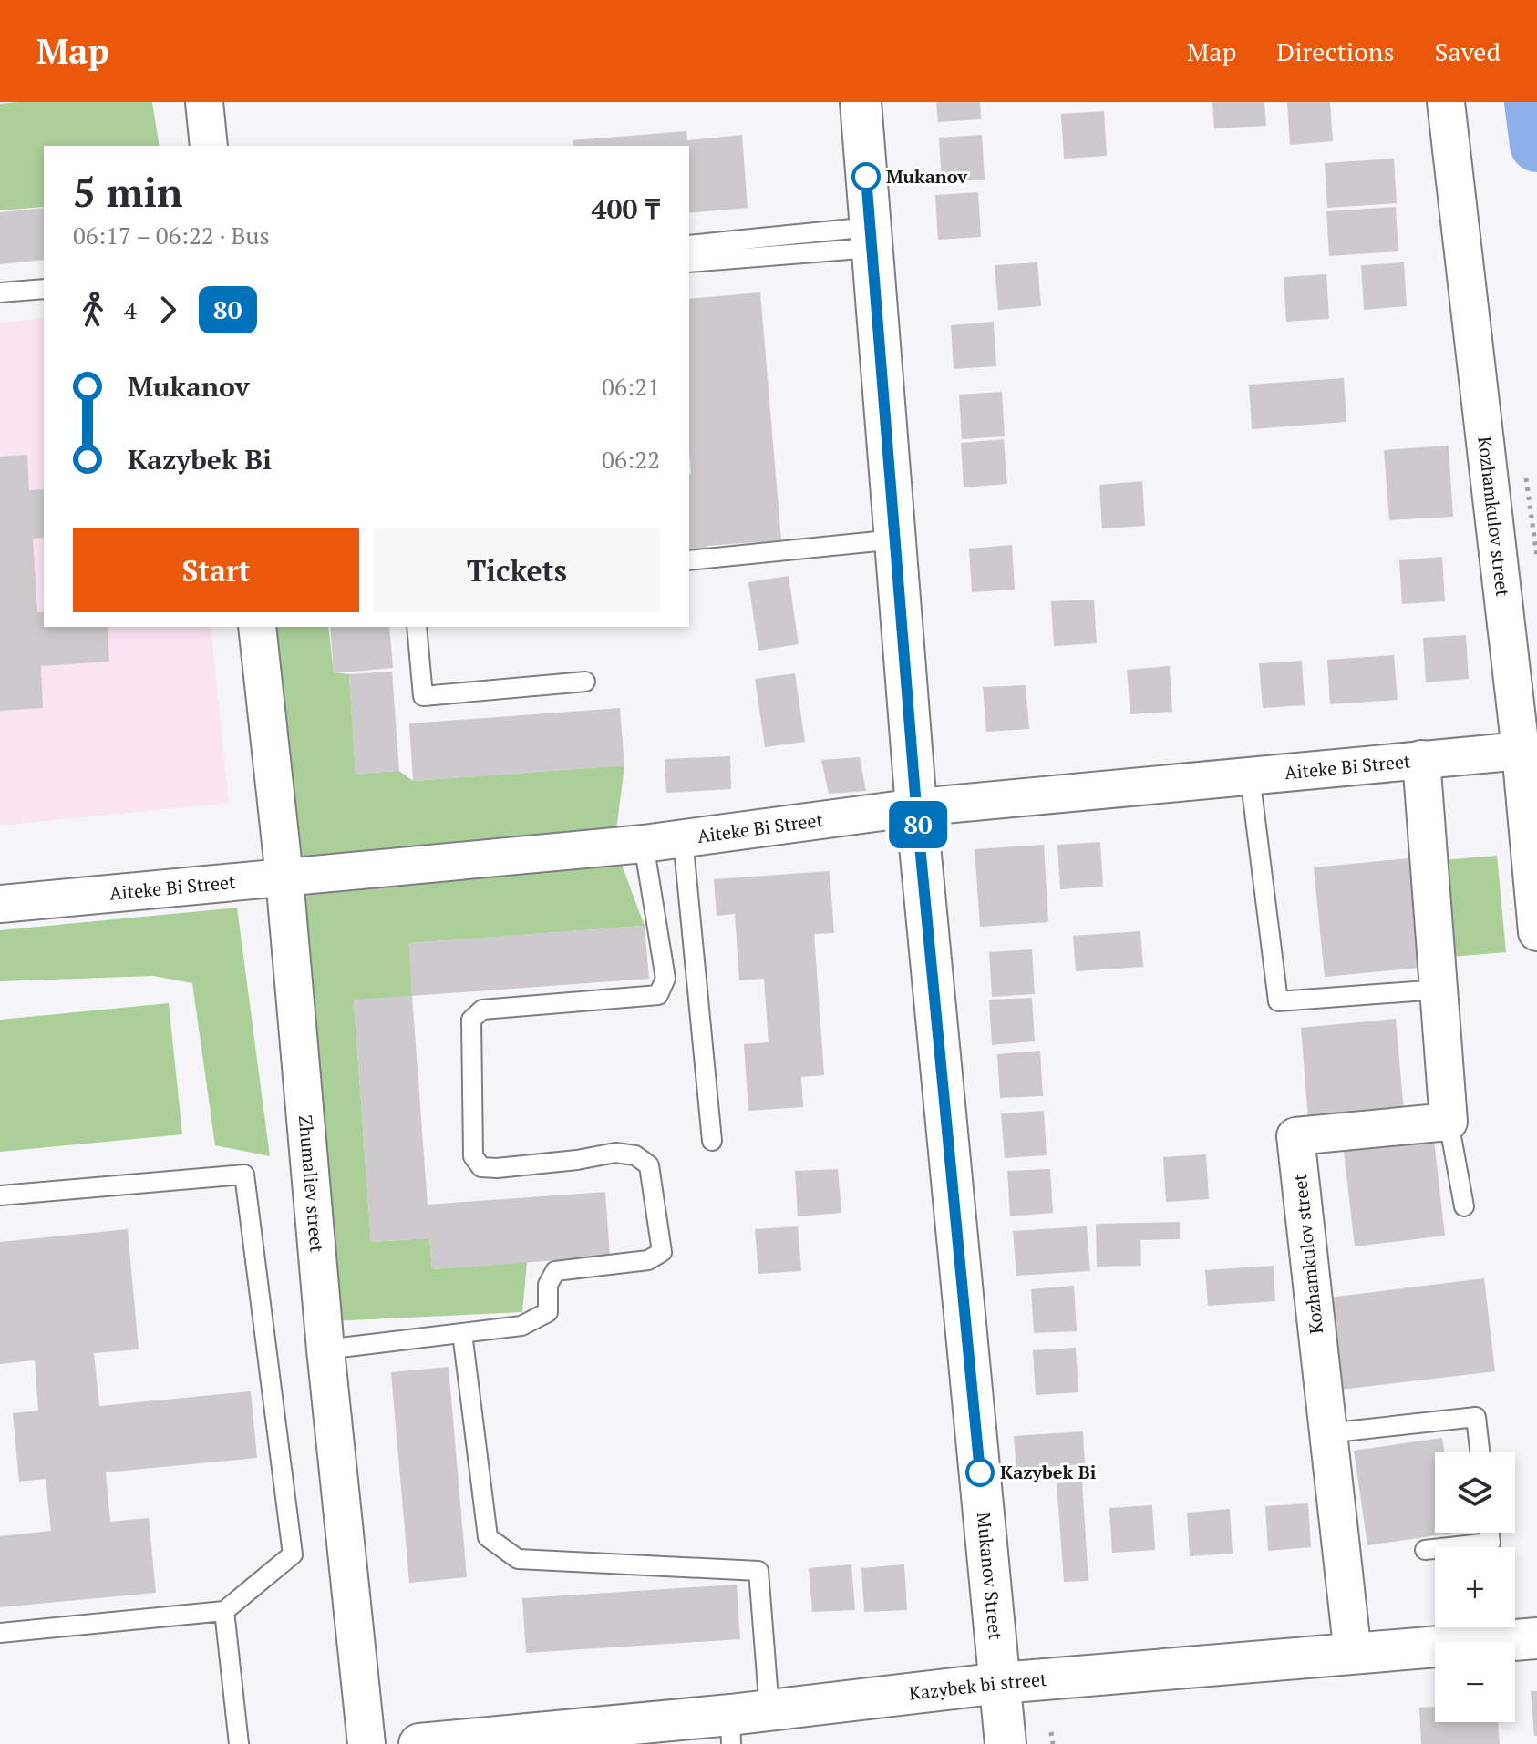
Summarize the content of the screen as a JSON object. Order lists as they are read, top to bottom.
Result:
{
  "streets": {
    "main road": ["Mukanov Street", "Kazybek bi street"],
    "street": ["Kozhamkulov street", "Aiteke Bi Street", "Zhumaliev street"]
  },
  "crossings": [
    ["Kozhamkulov street", "Aiteke Bi Street"],
    ["Kozhamkulov street", "Kazybek bi street"],
    ["Aiteke Bi Street", "Zhumaliev street"],
    ["Aiteke Bi Street", "Mukanov Street"],
    ["Mukanov Street", "Kazybek bi street"]
  ],
  "places": ["Mukanov", "Kazybek Bi"],
  "lines": ["bus line 80"],
  "page": {
    "header": "Map",
    "nav": ["Map", "Directions", "Saved"],
    "on_map": "80",
    "heading": ["5 min", "06:17 – 06:22 · Bus", "400 ₸"],
    "legs": ["4", "80"],
    "list": [
      {
        "name": "Mukanov",
        "value": "06:21"
      },
      {
        "name": "Kazybek Bi",
        "value": "06:22"
      }
    ],
    "buttons": ["Start", "Tickets"],
    "map_buttons": ["+", "−"]
  }
}
